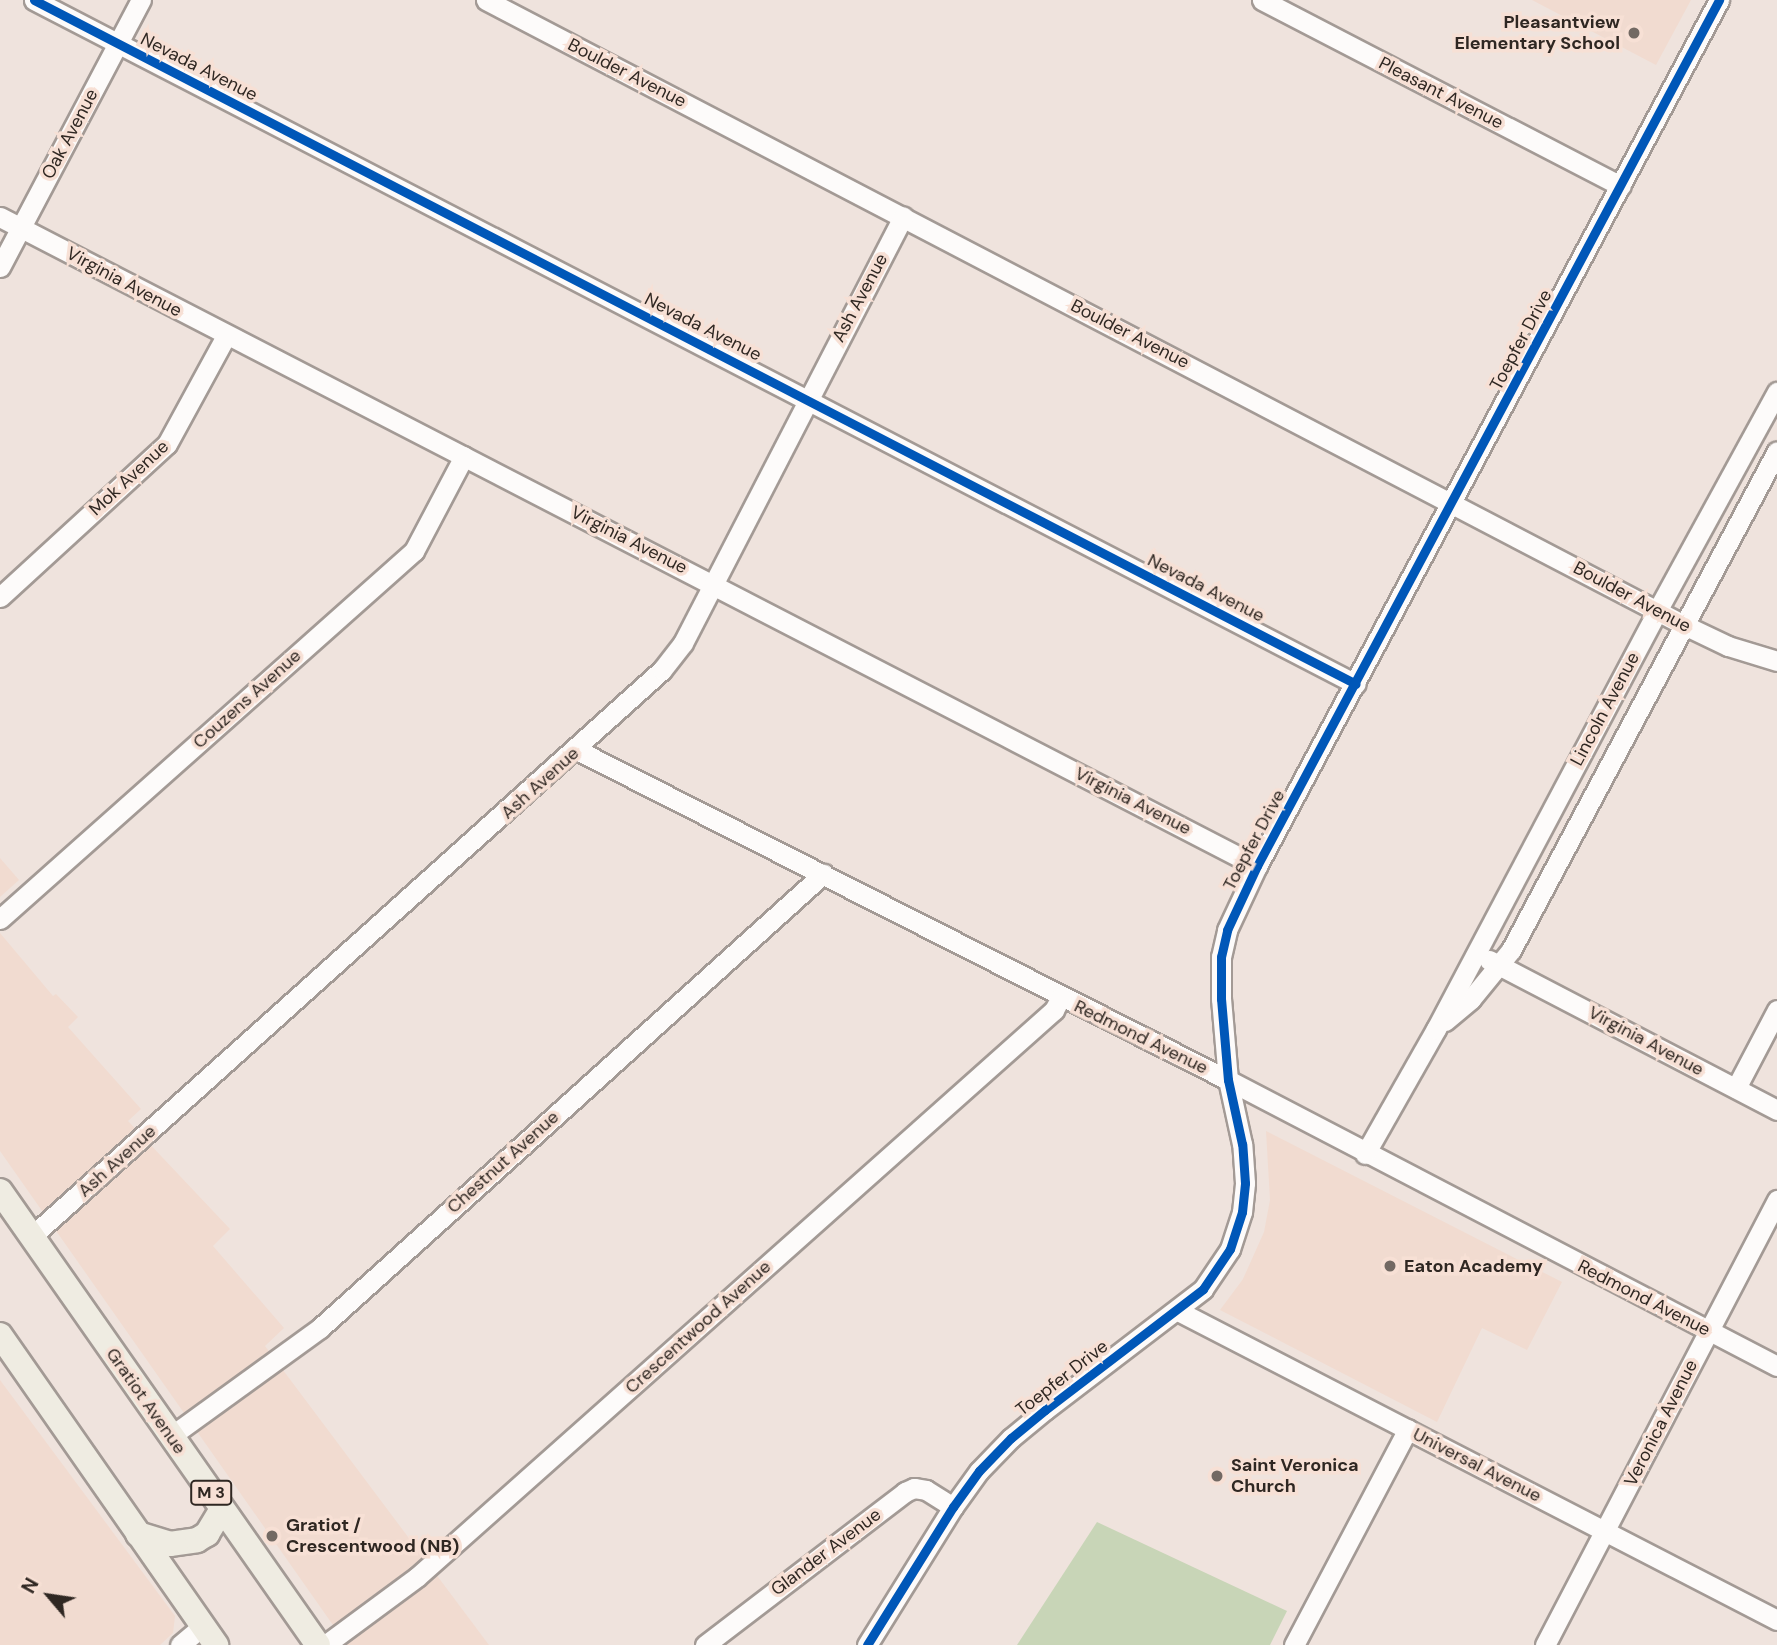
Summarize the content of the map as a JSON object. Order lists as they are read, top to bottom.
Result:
{
  "streets": {
    "main road": ["Gratiot Avenue", "M 3"],
    "street": [
      "Nevada Avenue",
      "Boulder Avenue",
      "Pleasant Avenue",
      "Oak Avenue",
      "Virginia Avenue",
      "Ash Avenue",
      "Toepfer Drive",
      "Mok Avenue",
      "Couzens Avenue",
      "Lincoln Avenue",
      "Redmond Avenue",
      "Chestnut Avenue",
      "Crescentwood Avenue",
      "Veronica Avenue",
      "Universal Avenue",
      "Glander Avenue"
    ]
  },
  "crossings": [
    ["Nevada Avenue", "Oak Avenue"],
    ["Nevada Avenue", "Ash Avenue"],
    ["Nevada Avenue", "Toepfer Drive"],
    ["Boulder Avenue", "Ash Avenue"],
    ["Boulder Avenue", "Toepfer Drive"],
    ["Boulder Avenue", "Lincoln Avenue"],
    ["Pleasant Avenue", "Toepfer Drive"],
    ["Oak Avenue", "Virginia Avenue"],
    ["Virginia Avenue", "Ash Avenue"],
    ["Virginia Avenue", "Toepfer Drive"],
    ["Virginia Avenue", "Mok Avenue"],
    ["Virginia Avenue", "Couzens Avenue"],
    ["Virginia Avenue", "Lincoln Avenue"],
    ["Ash Avenue", "Redmond Avenue"],
    ["Ash Avenue", "Gratiot Avenue"],
    ["Toepfer Drive", "Redmond Avenue"],
    ["Toepfer Drive", "Universal Avenue"],
    ["Toepfer Drive", "Glander Avenue"],
    ["Lincoln Avenue", "Redmond Avenue"],
    ["Redmond Avenue", "Chestnut Avenue"],
    ["Redmond Avenue", "Crescentwood Avenue"],
    ["Redmond Avenue", "Veronica Avenue"],
    ["Chestnut Avenue", "Gratiot Avenue"],
    ["Veronica Avenue", "Universal Avenue"]
  ],
  "places": [
    "Pleasantview Elementary School",
    "Eaton Academy",
    "Saint Veronica Church",
    "Gratiot / Crescentwood (NB)"
  ],
  "north": "top left"
}
